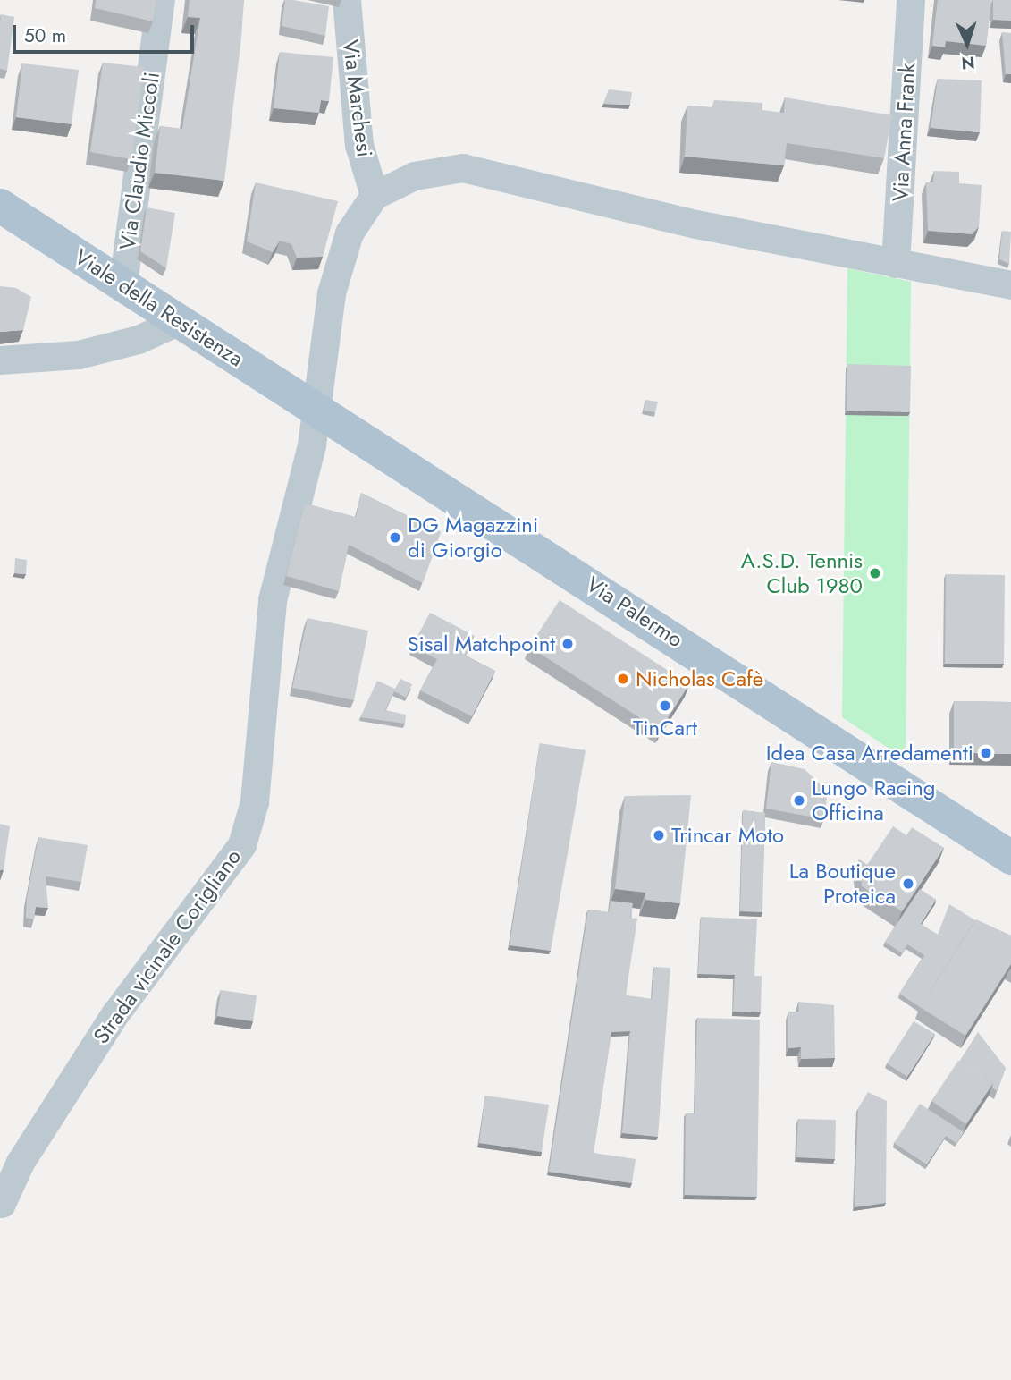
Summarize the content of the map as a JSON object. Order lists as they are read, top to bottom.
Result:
{
  "streets": {
    "main road": ["Viale della Resistenza", "Via Palermo"],
    "street": [
      "Via Marchesi",
      "Via Anna Frank",
      "Via Claudio Miccoli",
      "Strada vicinale Corigliano"
    ]
  },
  "crossings": [
    ["Via Marchesi", "Strada vicinale Corigliano"],
    ["Via Claudio Miccoli", "Viale della Resistenza"],
    ["Viale della Resistenza", "Via Palermo"],
    ["Viale della Resistenza", "Strada vicinale Corigliano"],
    ["Via Palermo", "Strada vicinale Corigliano"]
  ],
  "places": [
    "DG Magazzini di Giorgio",
    "A.S.D. Tennis Club 1980",
    "Sisal Matchpoint",
    "Nicholas Cafè",
    "TinCart",
    "Idea Casa Arredamenti",
    "Lungo Racing Officina",
    "Trincar Moto",
    "La Boutique Proteica"
  ],
  "scale_bar": "50 m",
  "north": "bottom"
}
